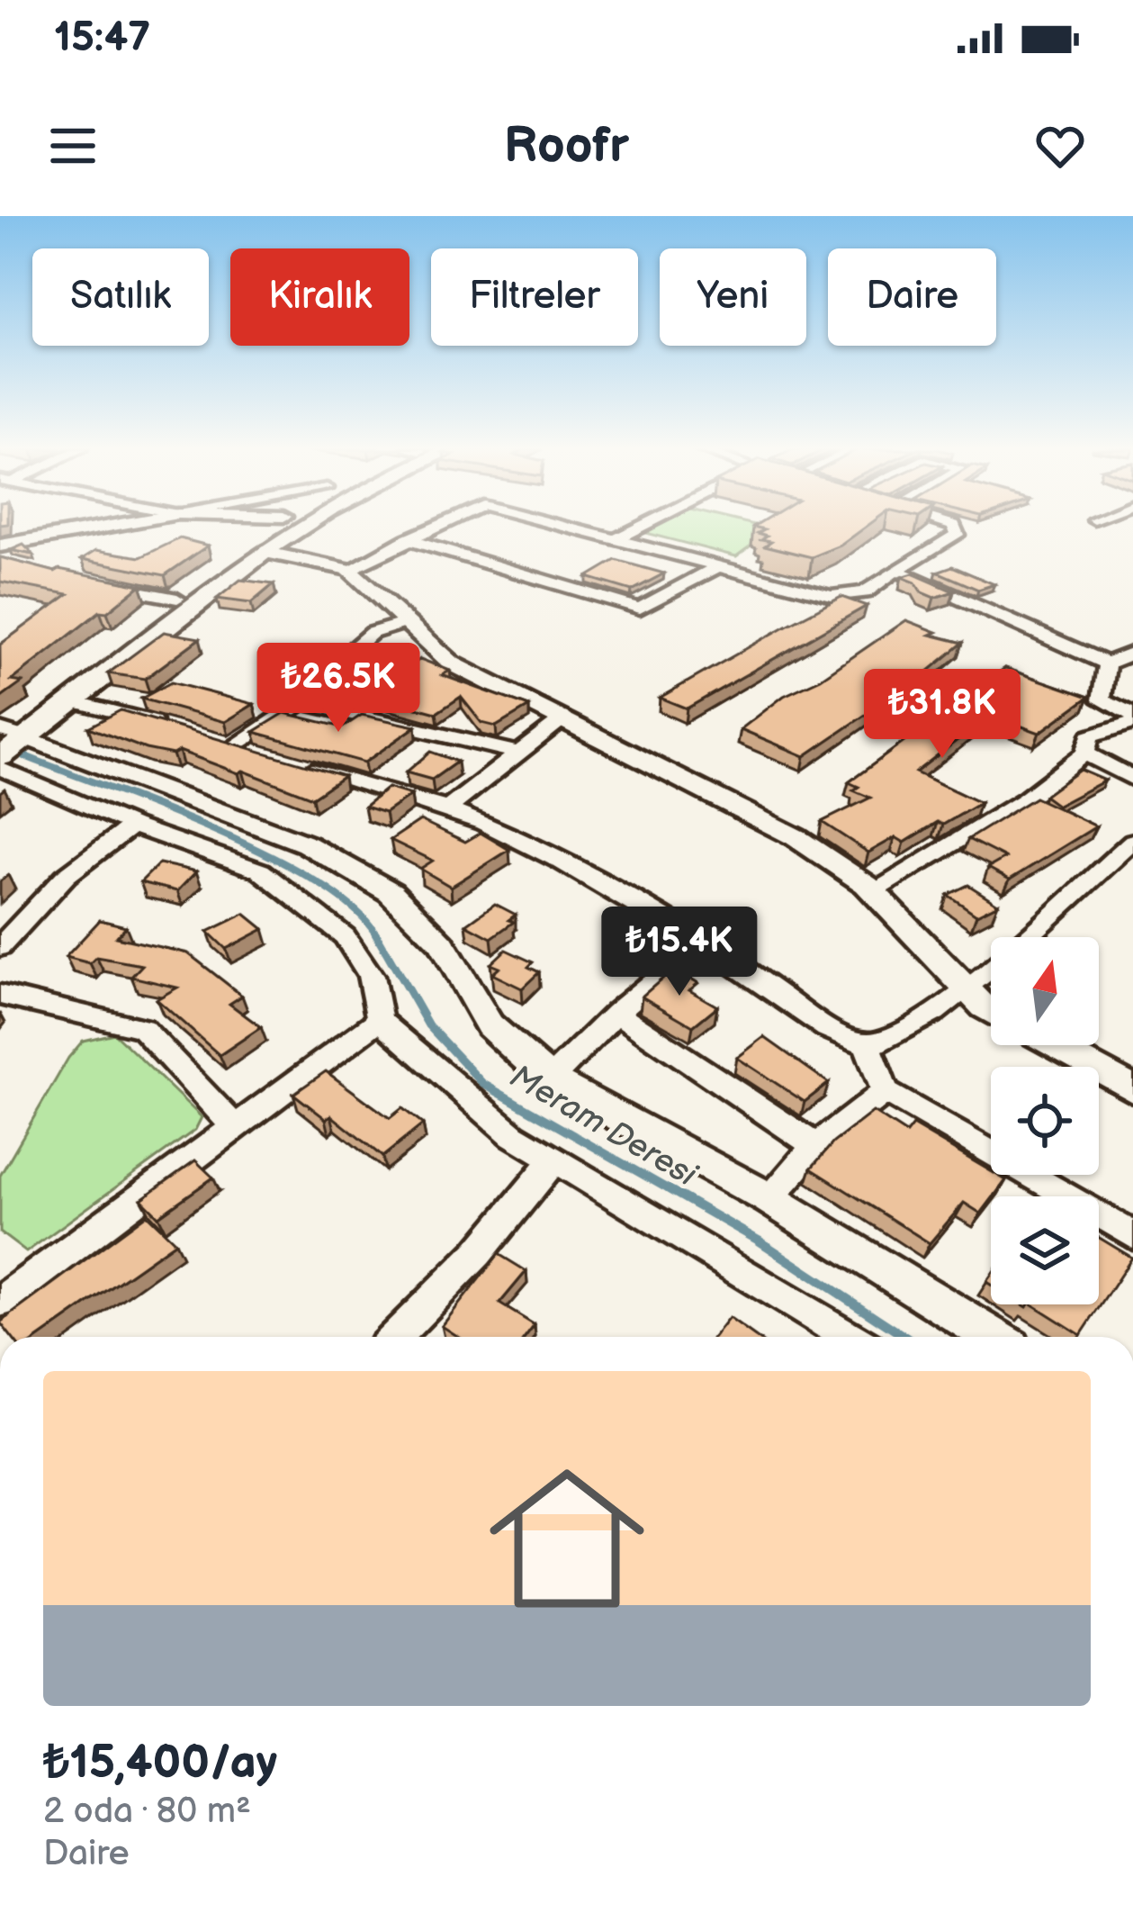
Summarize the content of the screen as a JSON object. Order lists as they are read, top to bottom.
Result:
{
  "water": ["Meram Deresi"],
  "north": "top",
  "page": {
    "status": "15:47",
    "header": "Roofr",
    "chip": [
      "Satılık",
      "Kiralık",
      "Filtreler",
      "Yeni",
      "Daire"
    ],
    "price": ["₺26.5K", "₺31.8K", "₺15.4K"],
    "list": [
      {
        "name": "₺15,400/ay",
        "note": "2 oda · 80 m² · Daire"
      }
    ]
  }
}
